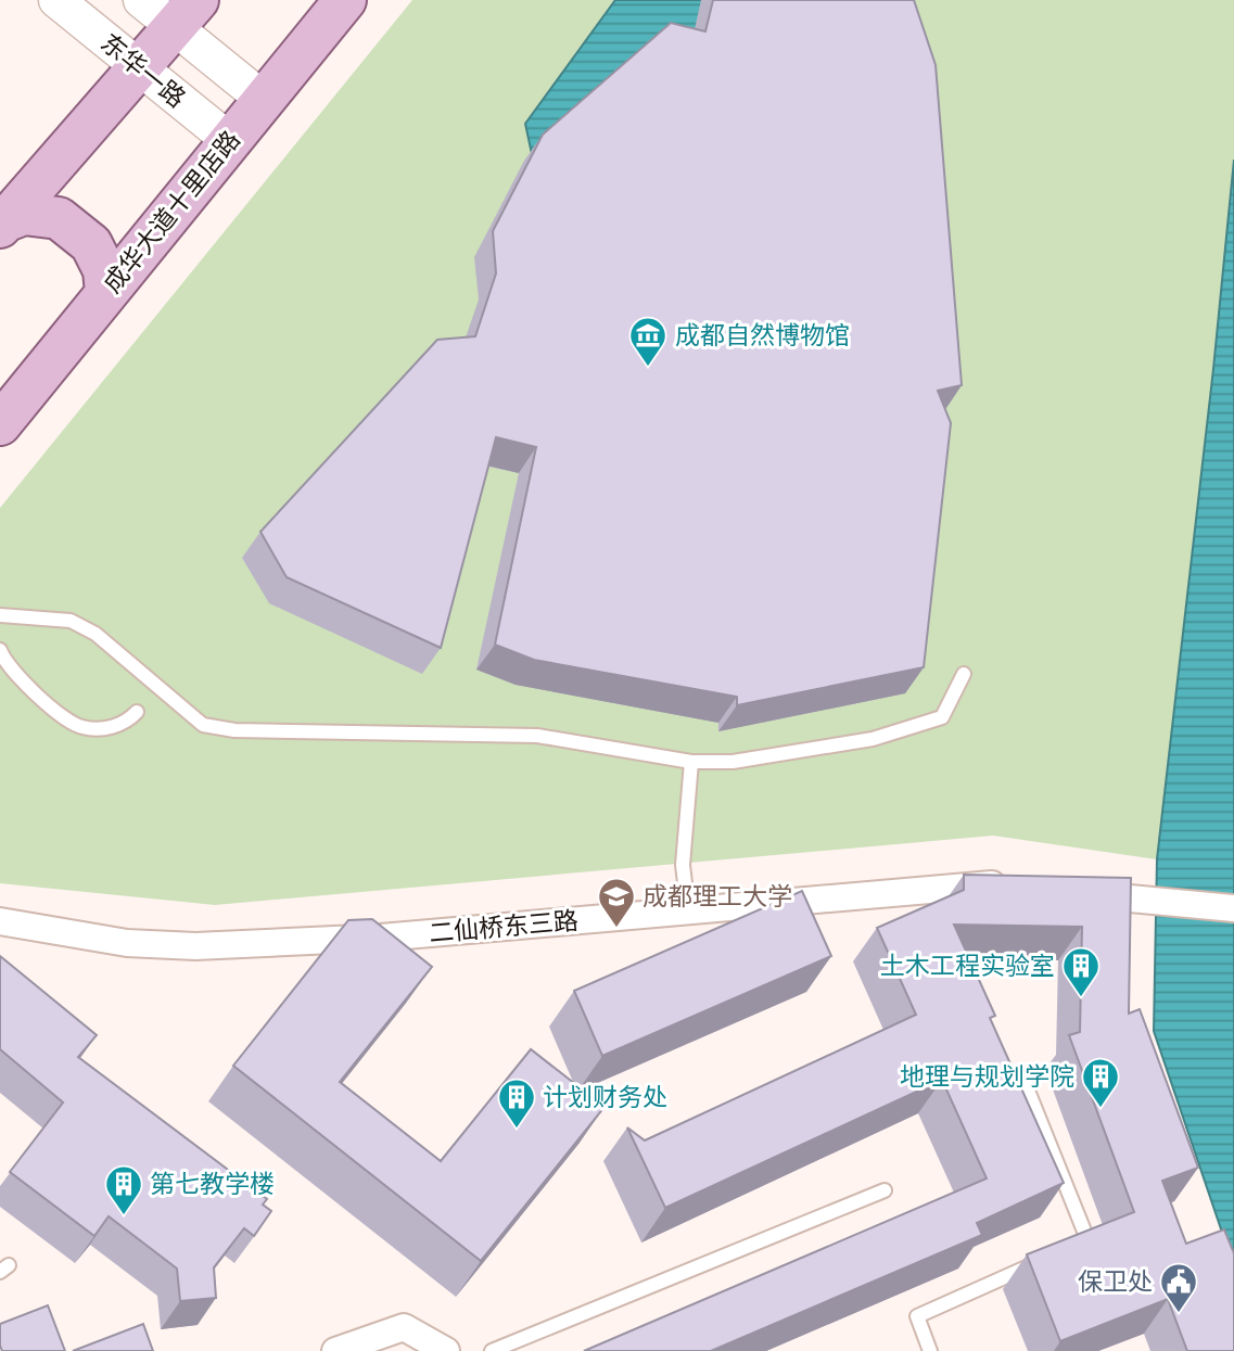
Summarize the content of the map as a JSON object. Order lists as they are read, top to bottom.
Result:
{
  "streets": {
    "main road": ["成华大道十里店路"],
    "street": ["东华一路", "二仙桥东三路"]
  },
  "crossings": [
    ["东华一路", "成华大道十里店路"]
  ],
  "places": {
    "museum": ["成都自然博物馆"],
    "school or university": ["成都理工大学"],
    "building": [
      "土木工程实验室",
      "地理与规划学院",
      "计划财务处",
      "第七教学楼"
    ],
    "public building": ["保卫处"]
  }
}
